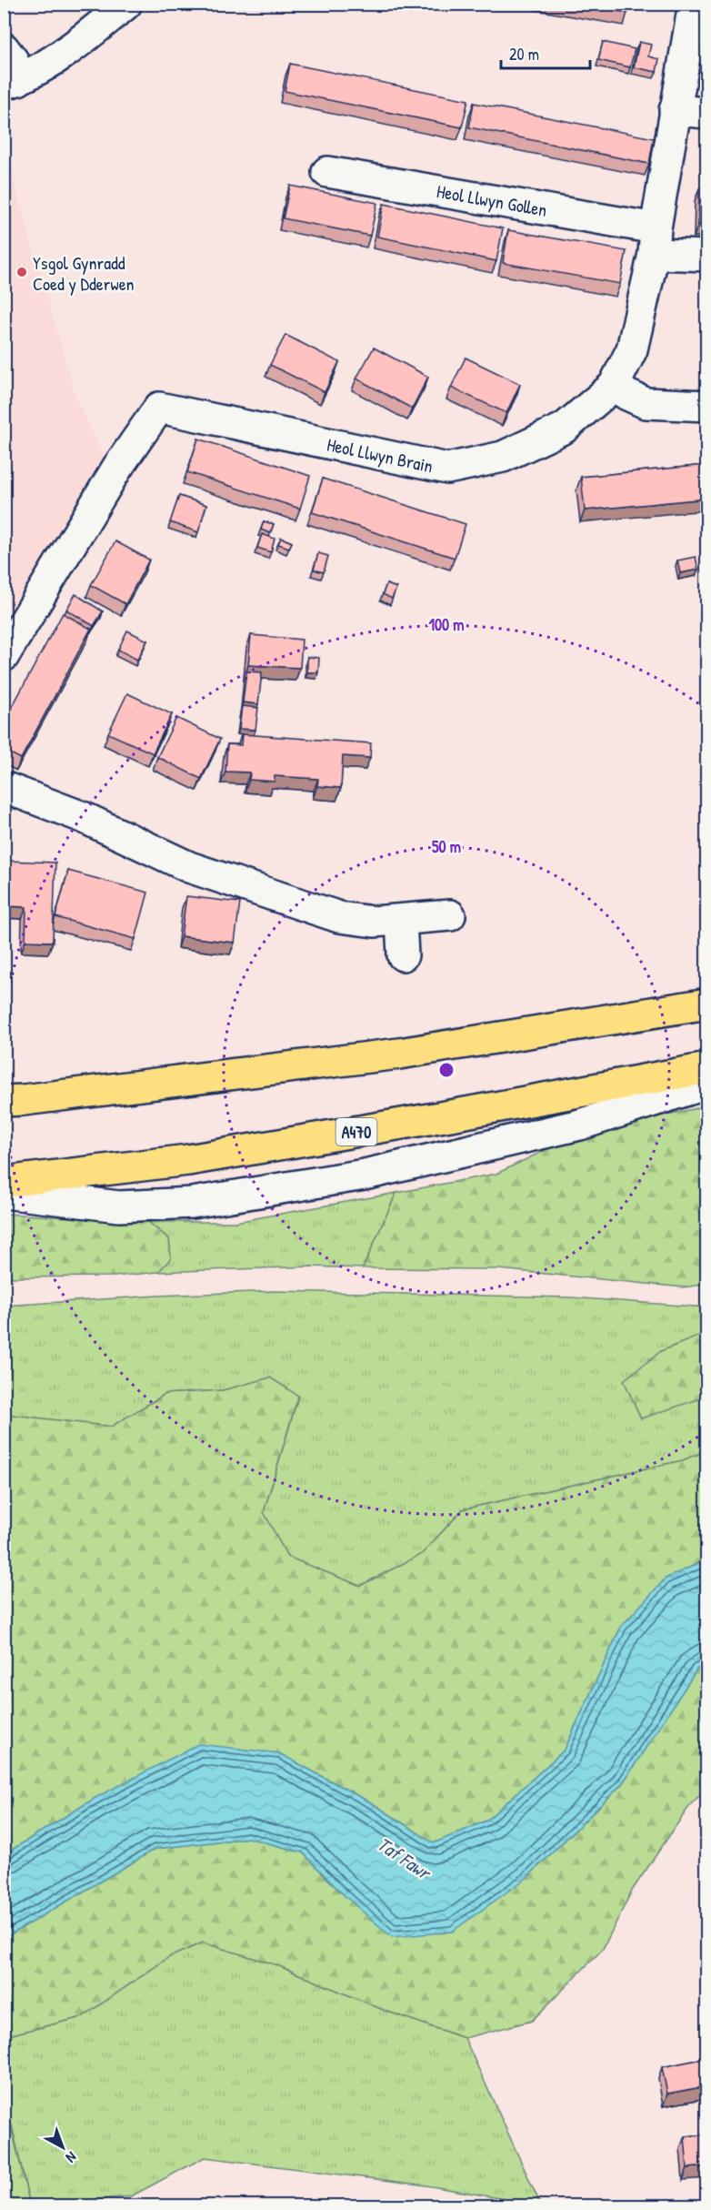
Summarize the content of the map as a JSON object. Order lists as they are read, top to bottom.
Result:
{
  "streets": {
    "highway": ["A470"],
    "street": ["Heol Llwyn Gollen", "Heol Llwyn Brain"]
  },
  "crossings": [
    ["Heol Llwyn Gollen", "Heol Llwyn Brain"]
  ],
  "water": ["Taf Fawr"],
  "places": ["Ysgol Gynradd Coed y Dderwen"],
  "scale_bar": "20 m",
  "north": "bottom right",
  "rings": ["100 m", "50 m"]
}
